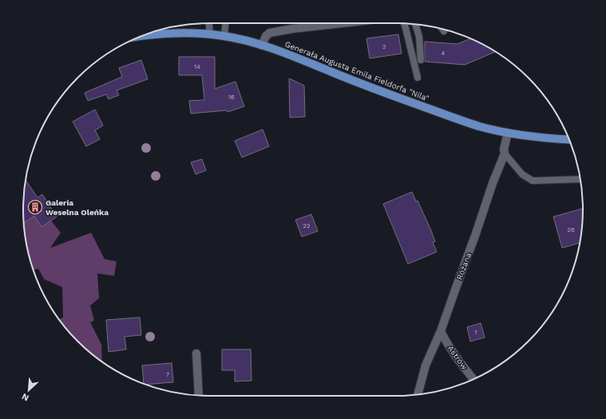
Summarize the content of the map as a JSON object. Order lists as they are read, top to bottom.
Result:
{
  "streets": {
    "main road": ["Generała Augusta Emila Fieldorfa \"Nila\""],
    "street": ["Różana", "Astrów"]
  },
  "crossings": [
    ["Generała Augusta Emila Fieldorfa \"Nila\"", "Różana"],
    ["Różana", "Astrów"]
  ],
  "places": {
    "building": ["Galeria Weselna Oleńka"]
  },
  "house_numbers": [
    "2",
    "4",
    "14",
    "16",
    "22",
    "26",
    "1",
    "7"
  ],
  "north": "bottom left"
}
